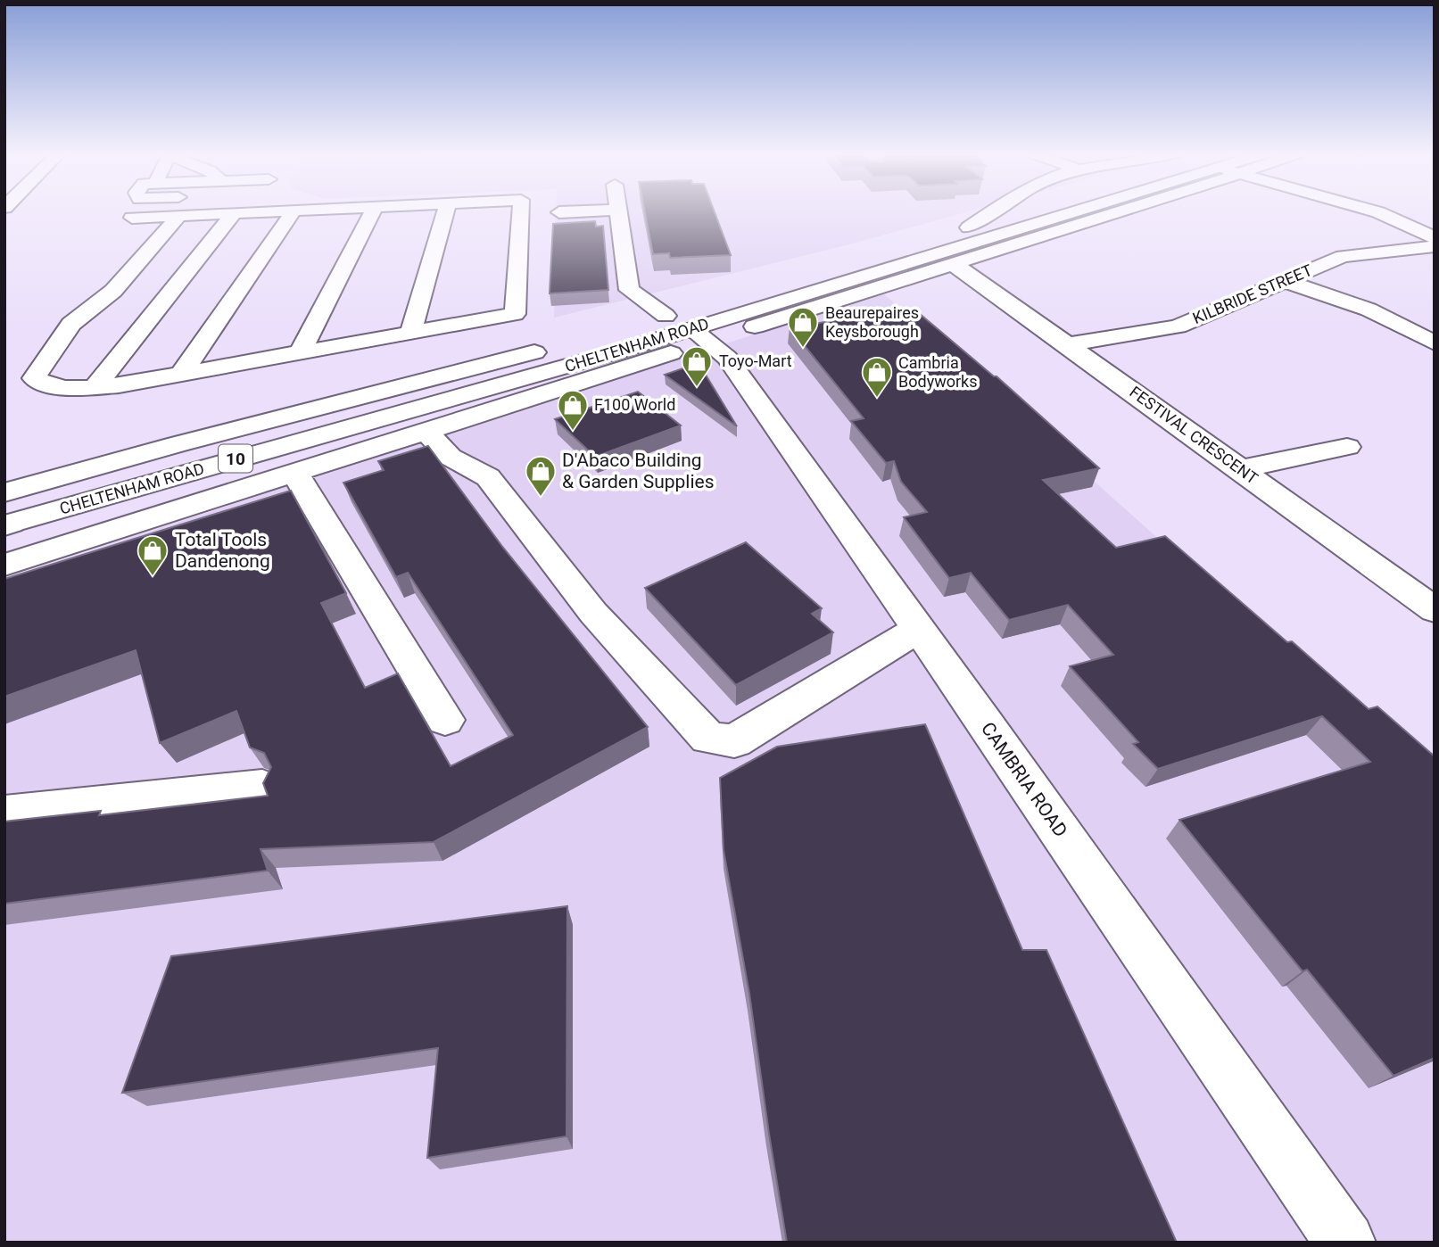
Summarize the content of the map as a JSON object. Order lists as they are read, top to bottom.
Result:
{
  "streets": {
    "main road": [
      "KILBRIDE STREET",
      "CHELTENHAM ROAD",
      "FESTIVAL CRESCENT",
      "10",
      "CAMBRIA ROAD"
    ]
  },
  "crossings": [
    ["KILBRIDE STREET", "FESTIVAL CRESCENT"],
    ["CHELTENHAM ROAD", "FESTIVAL CRESCENT"],
    ["CHELTENHAM ROAD", "CAMBRIA ROAD"]
  ],
  "places": {
    "shop": [
      "Beaurepaires Keysborough",
      "Toyo-Mart",
      "Cambria Bodyworks",
      "F100 World",
      "D'Abaco Building & Garden Supplies",
      "Total Tools Dandenong"
    ]
  }
}
